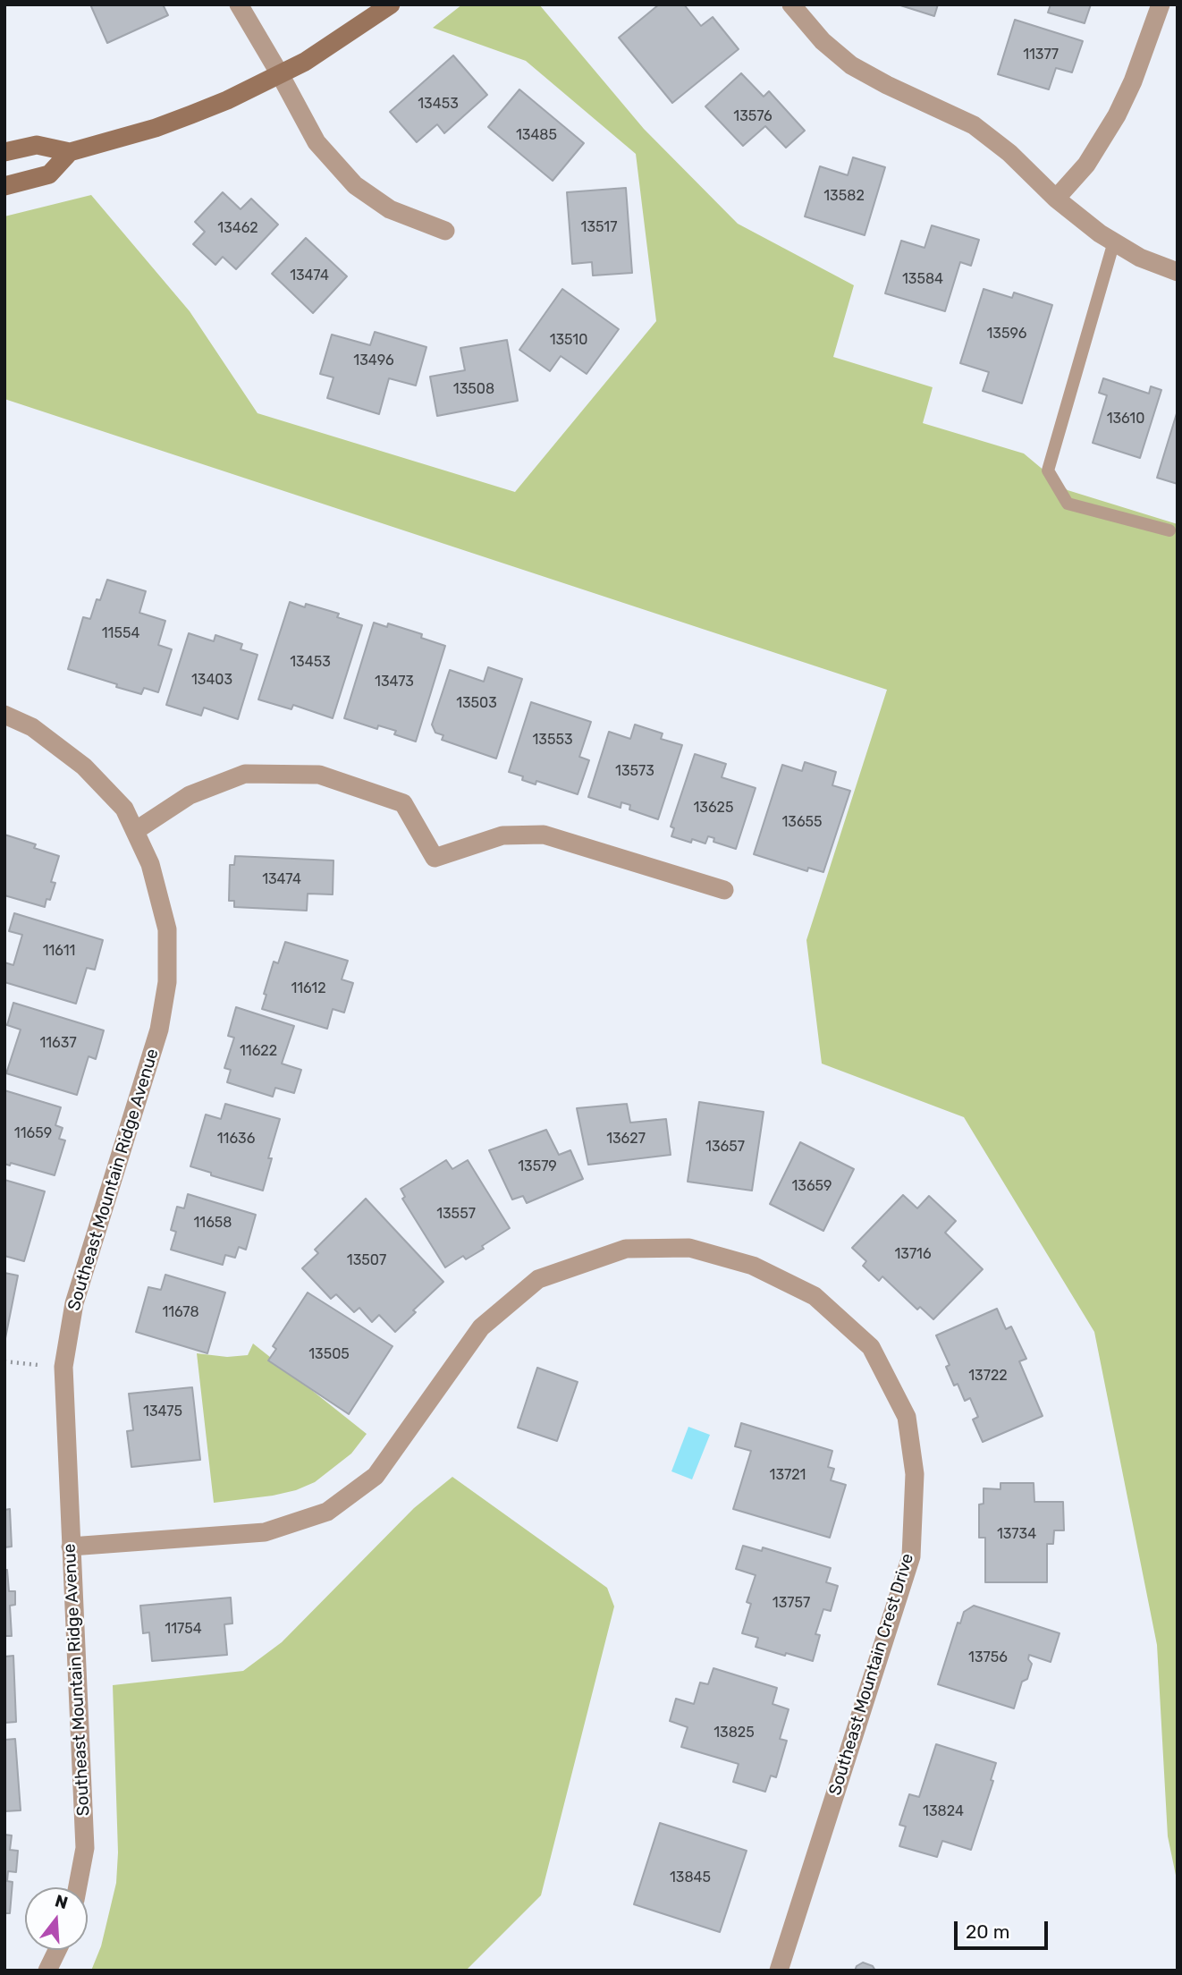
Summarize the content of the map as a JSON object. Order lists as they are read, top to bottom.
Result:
{
  "streets": {
    "street": ["Southeast Mountain Ridge Avenue", "Southeast Mountain Crest Drive"]
  },
  "crossings": [
    ["Southeast Mountain Ridge Avenue", "Southeast Mountain Crest Drive"]
  ],
  "house_numbers": [
    "11377",
    "13453",
    "13576",
    "13485",
    "13582",
    "13517",
    "13462",
    "13474",
    "13584",
    "13596",
    "13510",
    "13496",
    "13508",
    "13610",
    "11554",
    "13453",
    "13403",
    "13473",
    "13503",
    "13553",
    "13573",
    "13625",
    "13655",
    "13474",
    "11611",
    "11612",
    "11637",
    "11622",
    "11659",
    "11636",
    "13627",
    "13657",
    "13579",
    "13659",
    "13557",
    "11658",
    "13716",
    "13507",
    "11678",
    "13505",
    "13722",
    "13475",
    "13721",
    "13734",
    "13757",
    "11754",
    "13756",
    "13825",
    "13824",
    "13845"
  ],
  "scale_bar": "20 m",
  "north": "top"
}
